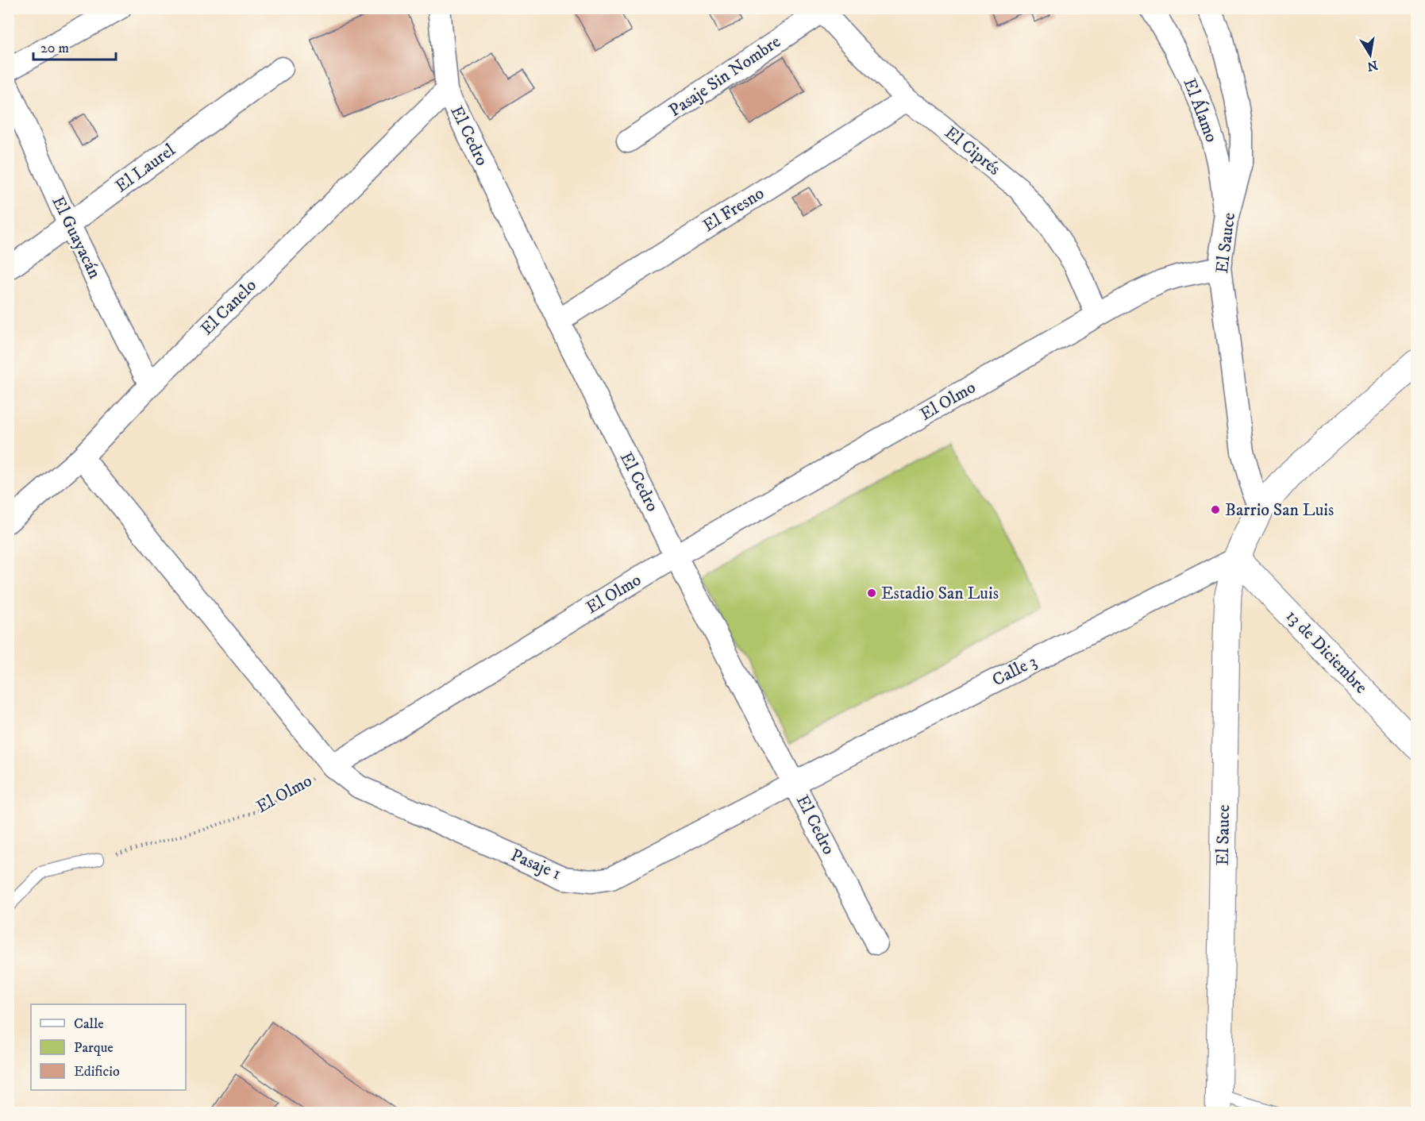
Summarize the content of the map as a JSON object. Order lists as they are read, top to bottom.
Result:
{
  "streets": {
    "street": [
      "Pasaje Sin Nombre",
      "El Álamo",
      "El Cedro",
      "El Ciprés",
      "El Laurel",
      "El Fresno",
      "El Guayacán",
      "El Sauce",
      "El Canelo",
      "El Olmo",
      "13 de Diciembre",
      "Calle 3",
      "Pasaje 1"
    ]
  },
  "crossings": [
    ["Pasaje Sin Nombre", "El Ciprés"],
    ["El Álamo", "El Sauce"],
    ["El Cedro", "El Fresno"],
    ["El Cedro", "El Canelo"],
    ["El Cedro", "El Olmo"],
    ["El Cedro", "Calle 3"],
    ["El Cedro", "Pasaje 1"],
    ["El Ciprés", "El Fresno"],
    ["El Ciprés", "El Olmo"],
    ["El Laurel", "El Guayacán"],
    ["El Guayacán", "El Canelo"],
    ["El Sauce", "El Olmo"],
    ["El Sauce", "13 de Diciembre"],
    ["El Sauce", "Calle 3"],
    ["El Canelo", "Pasaje 1"],
    ["El Olmo", "Pasaje 1"],
    ["13 de Diciembre", "Calle 3"],
    ["Calle 3", "Pasaje 1"]
  ],
  "places": ["Barrio San Luis", "Estadio San Luis"],
  "legend": ["Calle", "Parque", "Edificio"],
  "scale_bar": "20 m",
  "north": "bottom"
}
